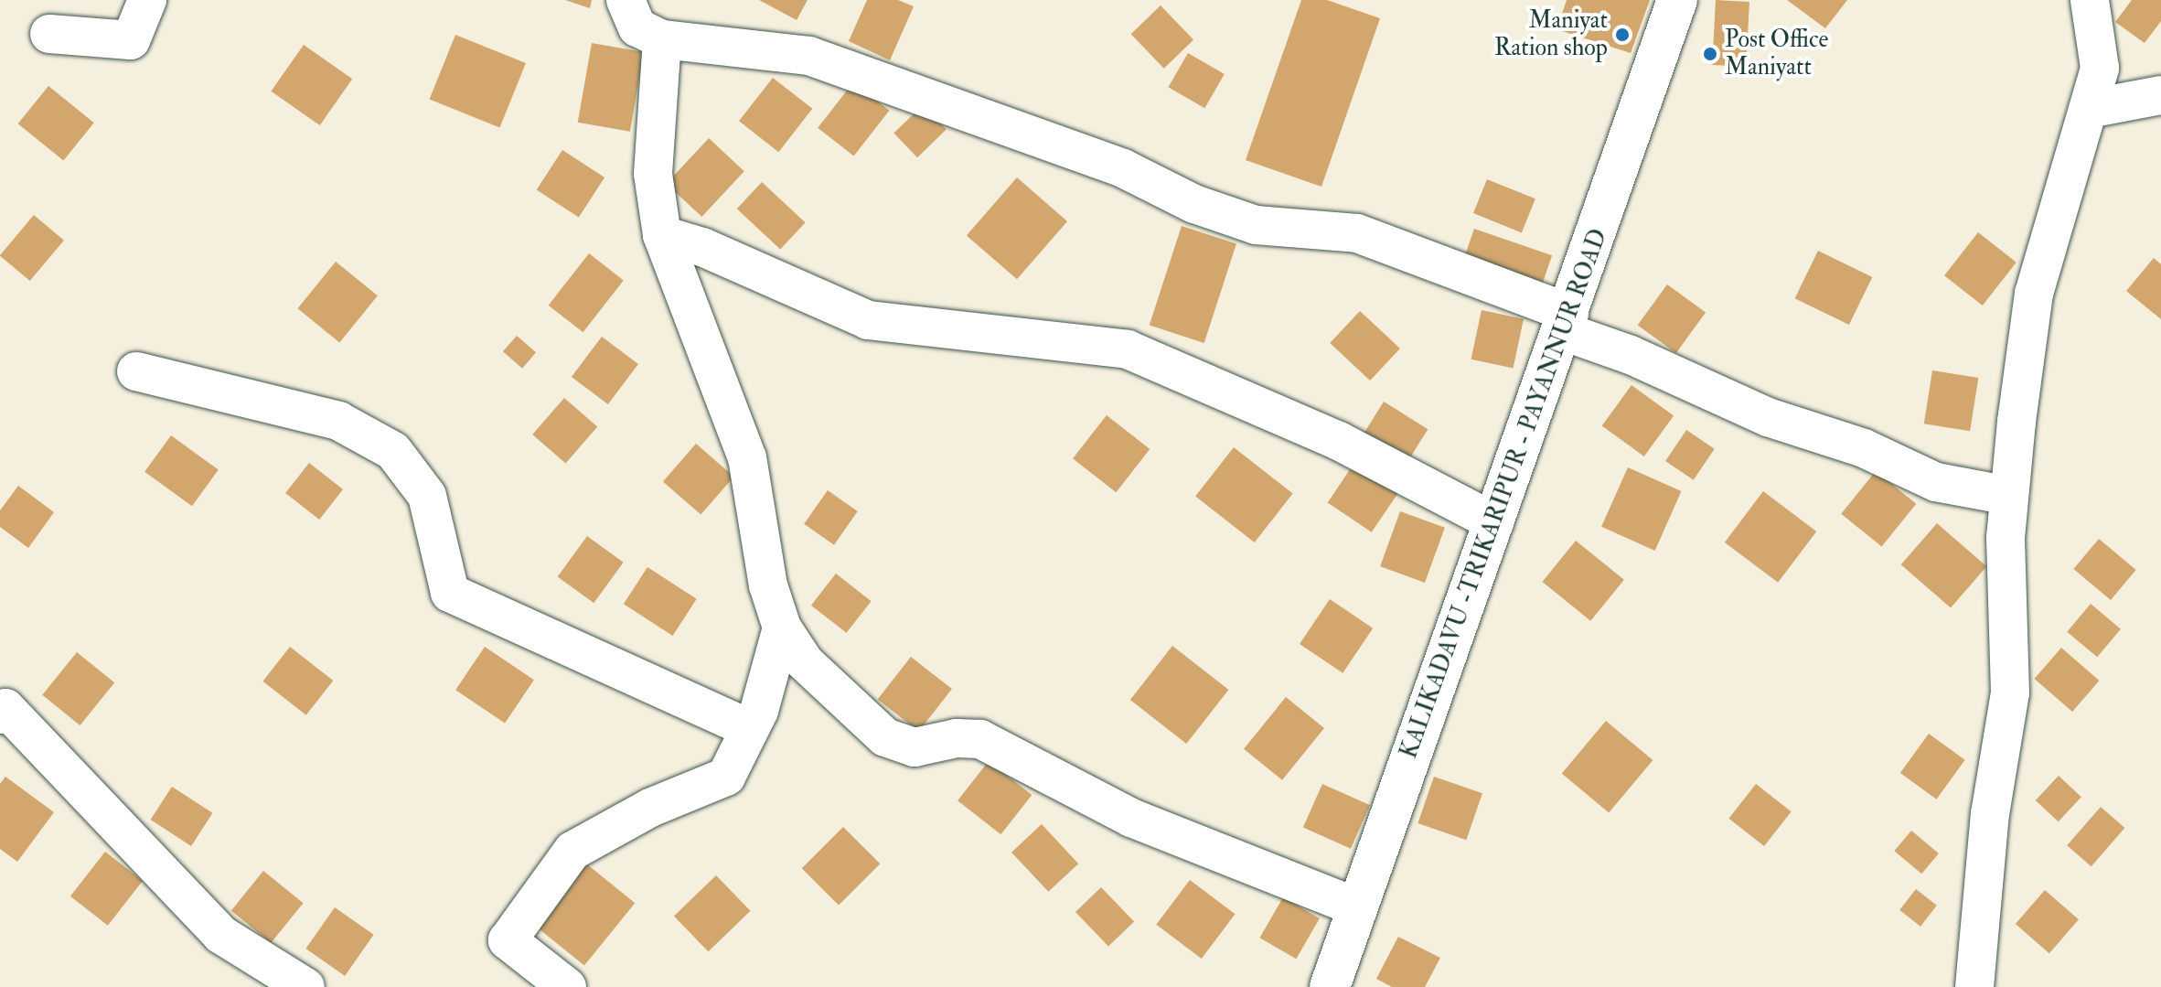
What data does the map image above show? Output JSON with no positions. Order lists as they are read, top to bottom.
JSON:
{
  "streets": {
    "main road": ["KALIKADAVU -TRIKARIPUR - PAYANNUR ROAD"]
  },
  "places": ["Maniyat Ration shop", "Post Office Maniyatt"]
}
